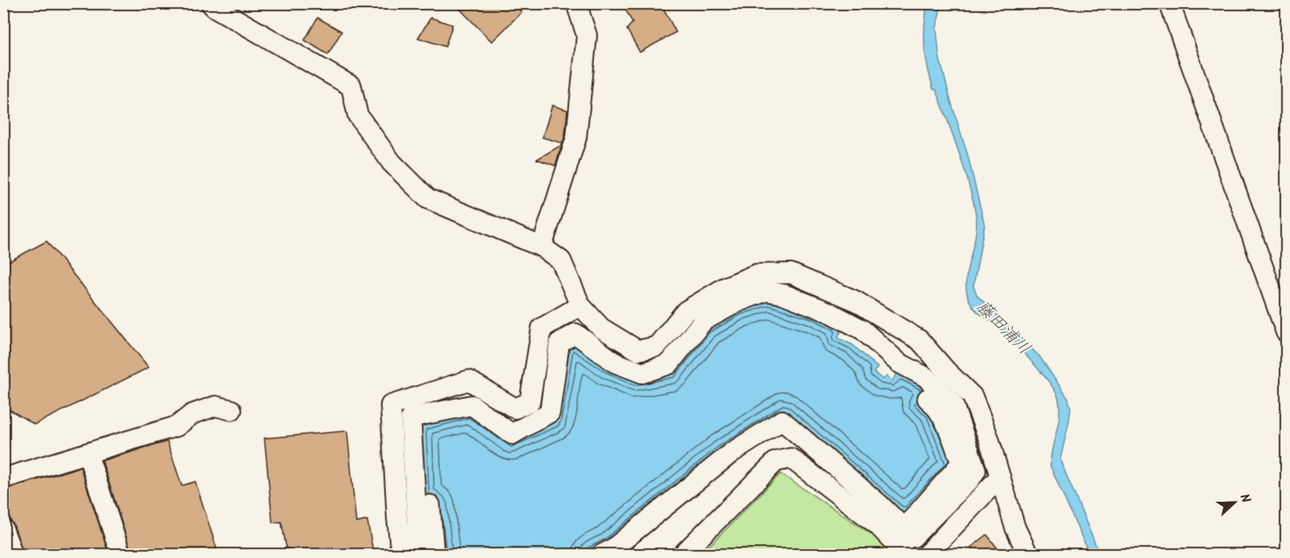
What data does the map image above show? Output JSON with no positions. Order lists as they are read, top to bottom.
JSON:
{
  "water": ["藤田浦川"],
  "north": "right"
}
